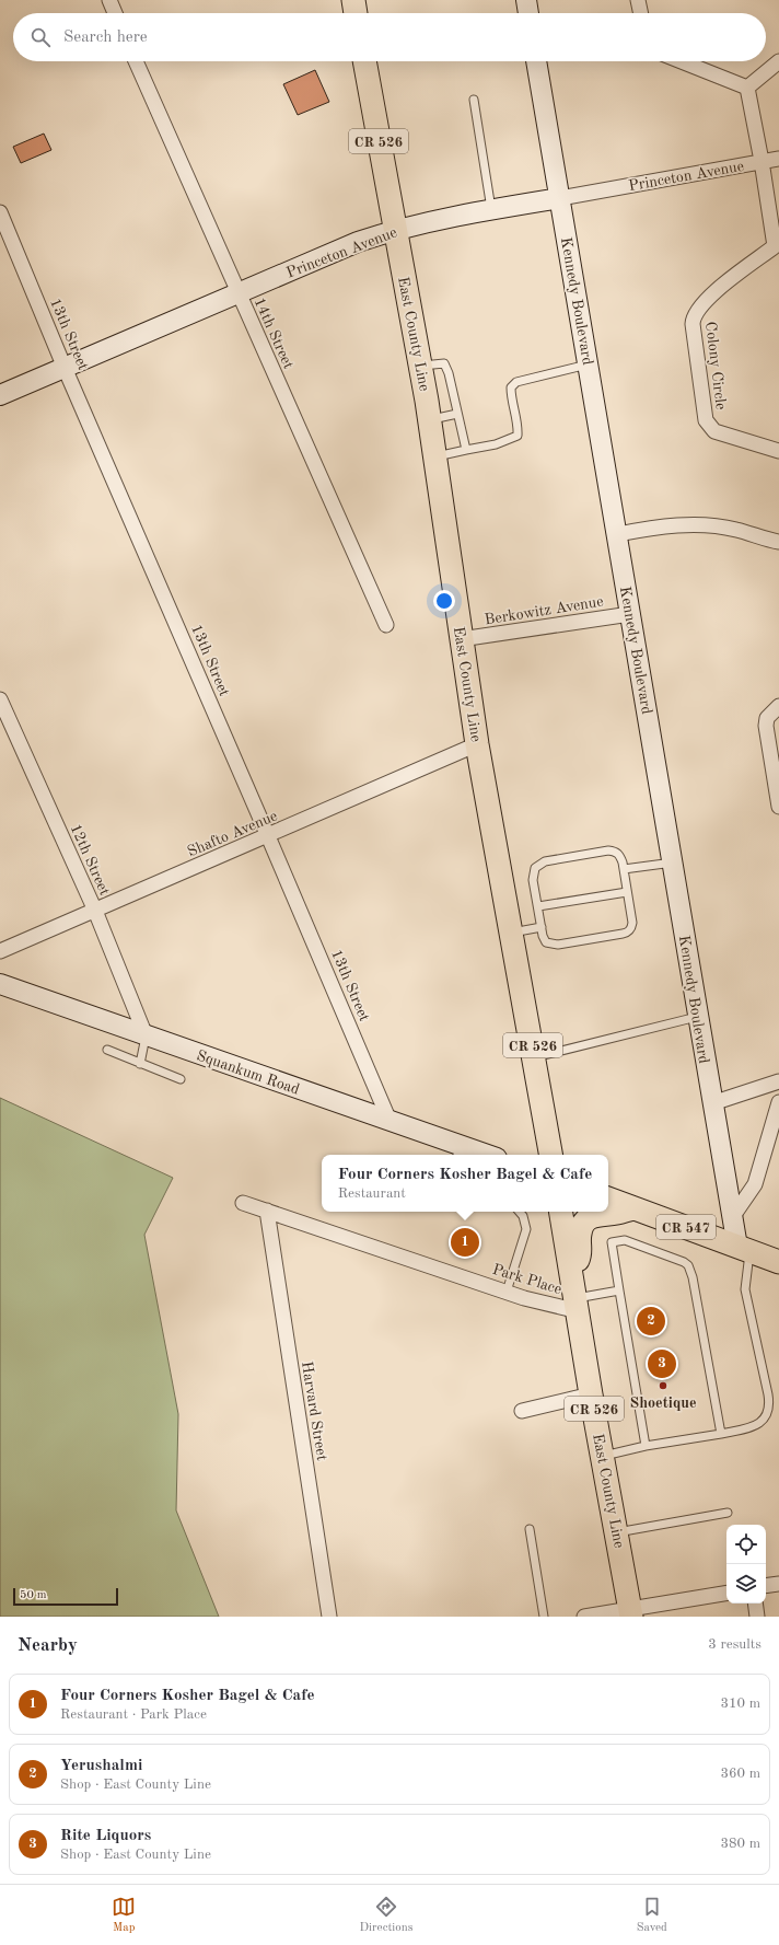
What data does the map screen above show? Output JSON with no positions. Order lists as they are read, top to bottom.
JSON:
{
  "streets": {
    "main road": ["CR 526", "East County Line", "CR 547"],
    "street": [
      "Princeton Avenue",
      "Kennedy Boulevard",
      "14th Street",
      "13th Street",
      "Colony Circle",
      "Berkowitz Avenue",
      "Shafto Avenue",
      "12th Street",
      "Squankum Road",
      "Park Place",
      "Harvard Street"
    ]
  },
  "crossings": [
    ["Princeton Avenue", "Kennedy Boulevard"],
    ["Princeton Avenue", "14th Street"],
    ["Princeton Avenue", "13th Street"],
    ["Princeton Avenue", "East County Line"],
    ["Princeton Avenue", "Colony Circle"],
    ["Kennedy Boulevard", "Berkowitz Avenue"],
    ["Kennedy Boulevard", "CR 547"],
    ["13th Street", "Shafto Avenue"],
    ["13th Street", "Squankum Road"],
    ["East County Line", "Berkowitz Avenue"],
    ["East County Line", "Shafto Avenue"],
    ["East County Line", "Park Place"],
    ["Shafto Avenue", "12th Street"],
    ["12th Street", "Squankum Road"],
    ["Park Place", "Harvard Street"]
  ],
  "places": ["Shoetique"],
  "scale_bar": "50 m",
  "page": {
    "search": "Search here",
    "popup": ["Four Corners Kosher Bagel & Cafe", "Restaurant"],
    "pins": ["1", "2", "3"],
    "scale": "50 m",
    "heading": ["Nearby", "3 results"],
    "list": [
      {
        "mark": "1",
        "name": "Four Corners Kosher Bagel & Cafe",
        "note": "Restaurant · Park Place",
        "value": "310 m"
      },
      {
        "mark": "2",
        "name": "Yerushalmi",
        "note": "Shop · East County Line",
        "value": "360 m"
      },
      {
        "mark": "3",
        "name": "Rite Liquors",
        "note": "Shop · East County Line",
        "value": "380 m"
      }
    ],
    "nav": ["Map", "Directions", "Saved"]
  }
}
